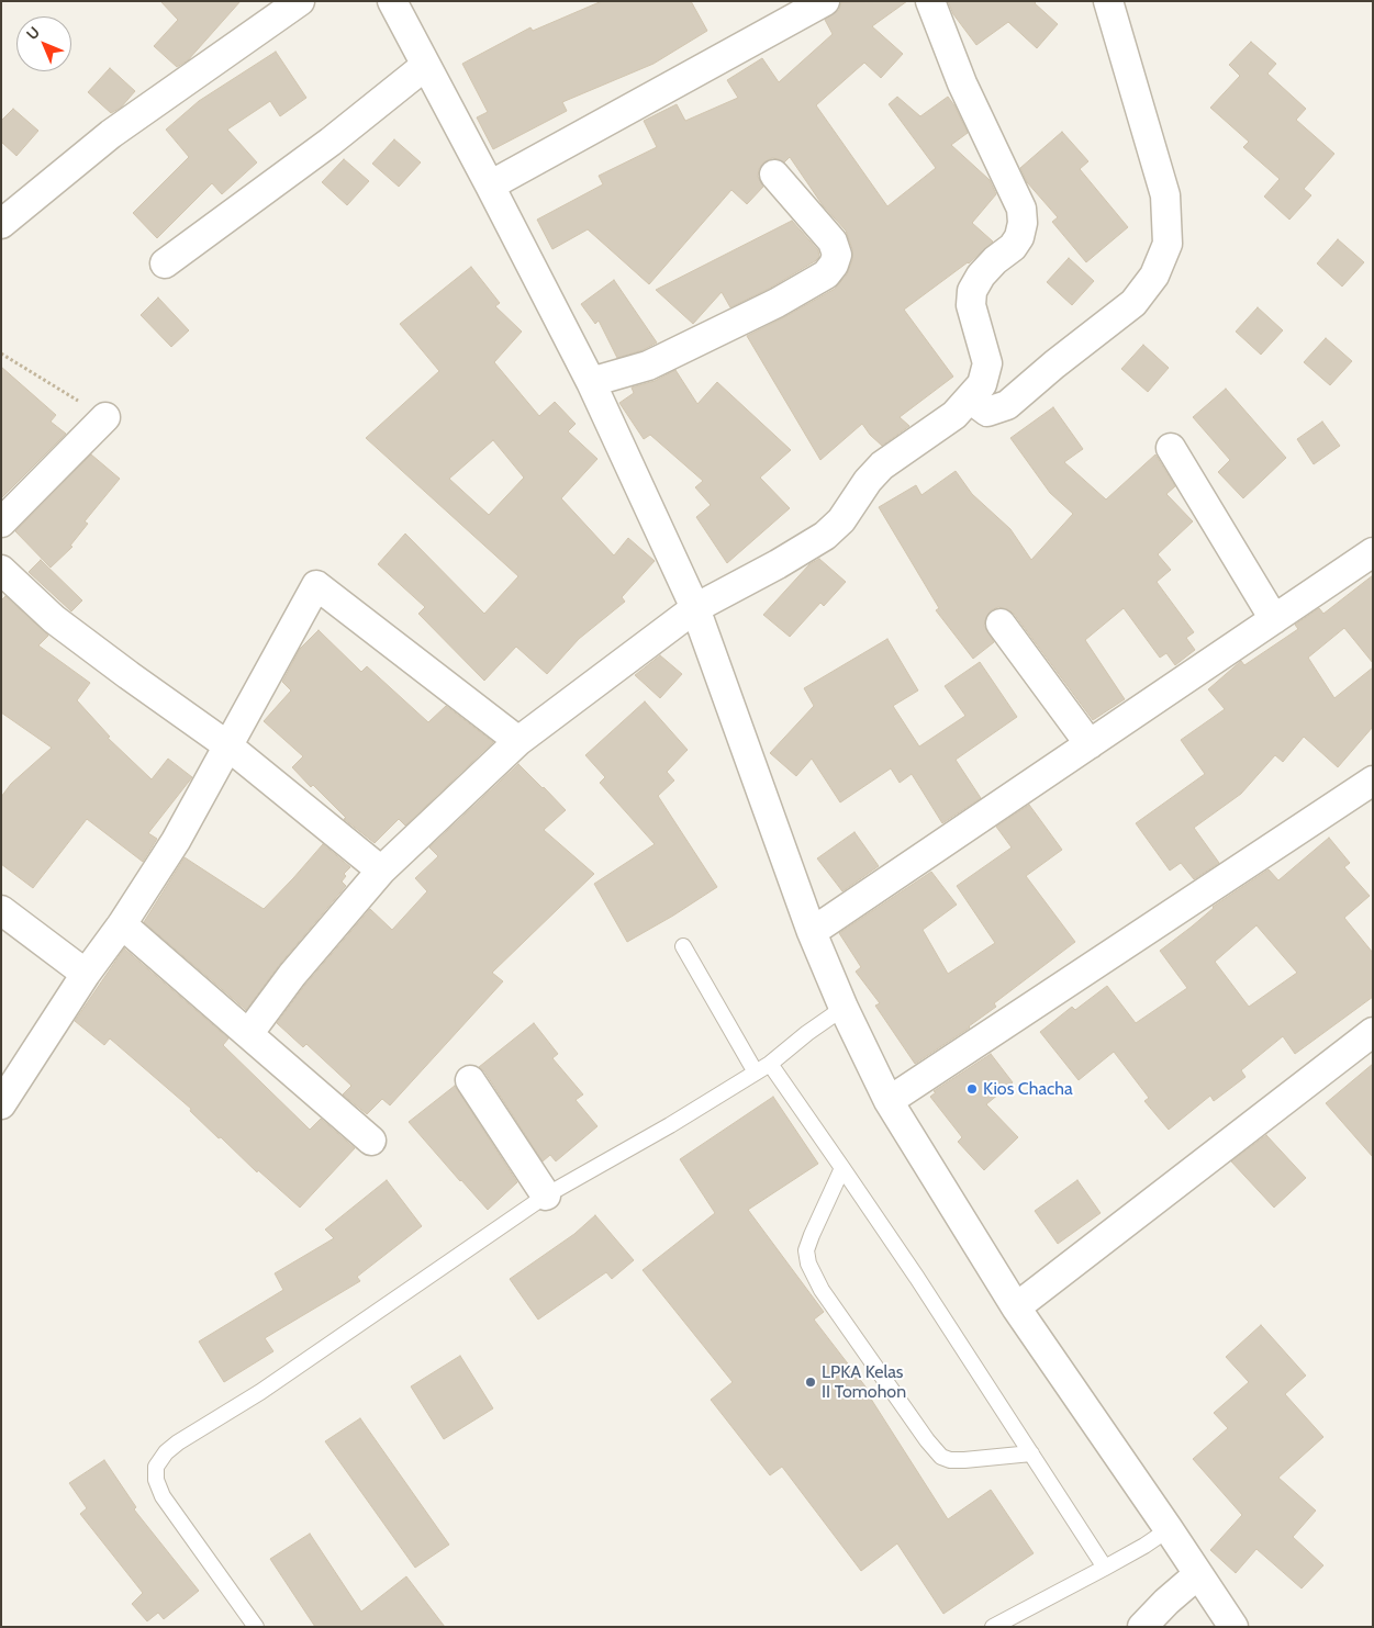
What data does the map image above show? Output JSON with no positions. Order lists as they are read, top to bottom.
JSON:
{
  "places": ["Kios Chacha", "LPKA Kelas II Tomohon"],
  "north": "top left"
}
